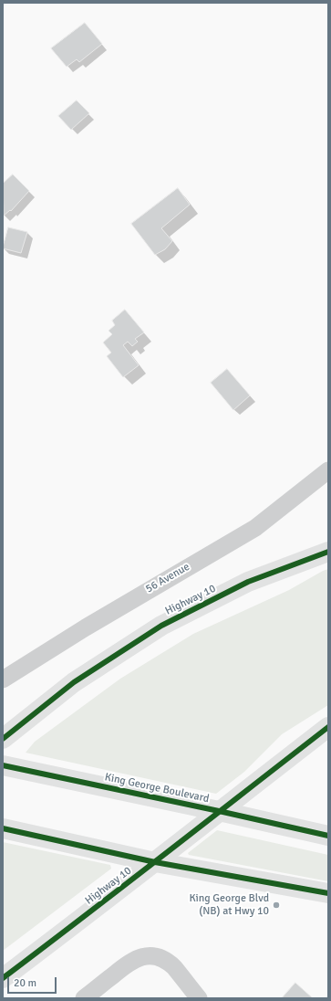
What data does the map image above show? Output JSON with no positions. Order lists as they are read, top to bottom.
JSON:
{
  "streets": {
    "main road": ["Highway 10", "King George Boulevard"],
    "street": ["56 Avenue"]
  },
  "crossings": [
    ["Highway 10", "King George Boulevard"]
  ],
  "places": ["King George Blvd (NB) at Hwy 10"],
  "scale_bar": "20 m"
}
